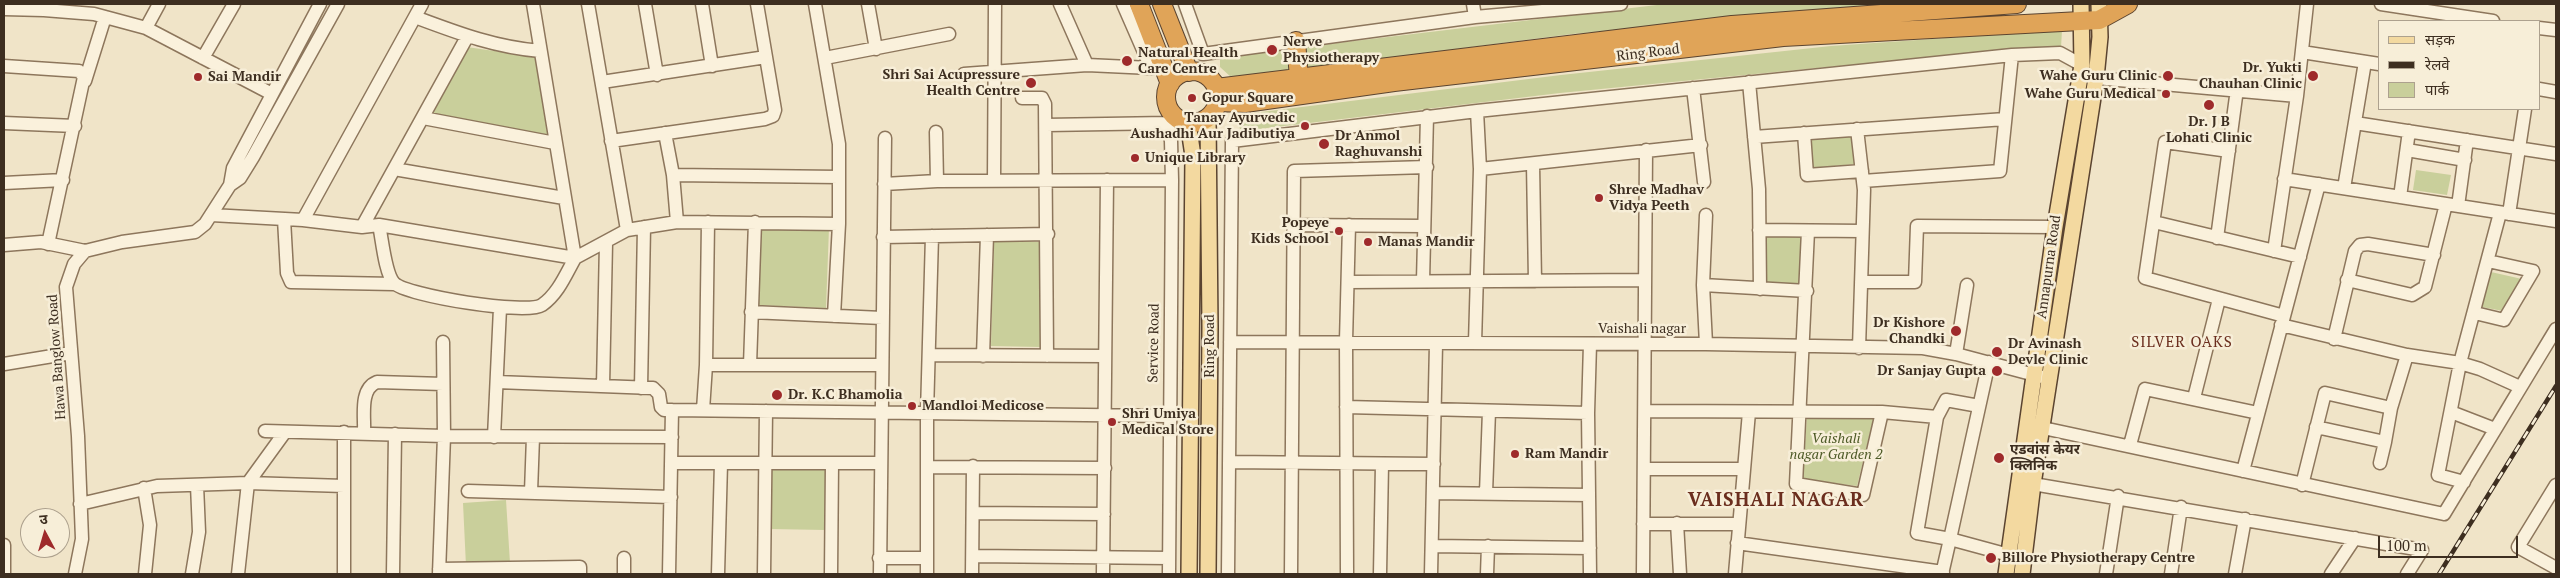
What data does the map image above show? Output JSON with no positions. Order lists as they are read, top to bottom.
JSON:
{
  "streets": {
    "highway": ["Ring Road"],
    "main road": ["Annapurna Road"],
    "street": ["Vaishali nagar", "Service Road", "Hawa Banglow Road"]
  },
  "crossings": [
    ["Ring Road", "Annapurna Road"],
    ["Ring Road", "Service Road"],
    ["Annapurna Road", "Vaishali nagar"]
  ],
  "districts": ["SILVER OAKS", "VAISHALI NAGAR"],
  "parks": ["Vaishali nagar Garden 2"],
  "places": [
    "Nerve Physiotherapy",
    "Natural Health Care Centre",
    "Wahe Guru Clinic",
    "Dr. Yukti Chauhan Clinic",
    "Sai Mandir",
    "Shri Sai Acupressure Health Centre",
    "Wahe Guru Medical",
    "Gopur Square",
    "Dr. J B Lohati Clinic",
    "Tanay Ayurvedic Aushadhi Aur Jadibutiya",
    "Dr Anmol Raghuvanshi",
    "Unique Library",
    "Shree Madhav Vidya Peeth",
    "Popeye Kids School",
    "Manas Mandir",
    "Dr Kishore Chandki",
    "Dr Avinash Devle Clinic",
    "Dr Sanjay Gupta",
    "Dr. K.C Bhamolia",
    "Mandloi Medicose",
    "Shri Umiya Medical Store",
    "Ram Mandir",
    "एडवांस केयर क्लिनिक",
    "Billore Physiotherapy Centre"
  ],
  "legend": ["सड़क", "रेलवे", "पार्क"],
  "scale_bar": "100 m",
  "north": "top"
}
